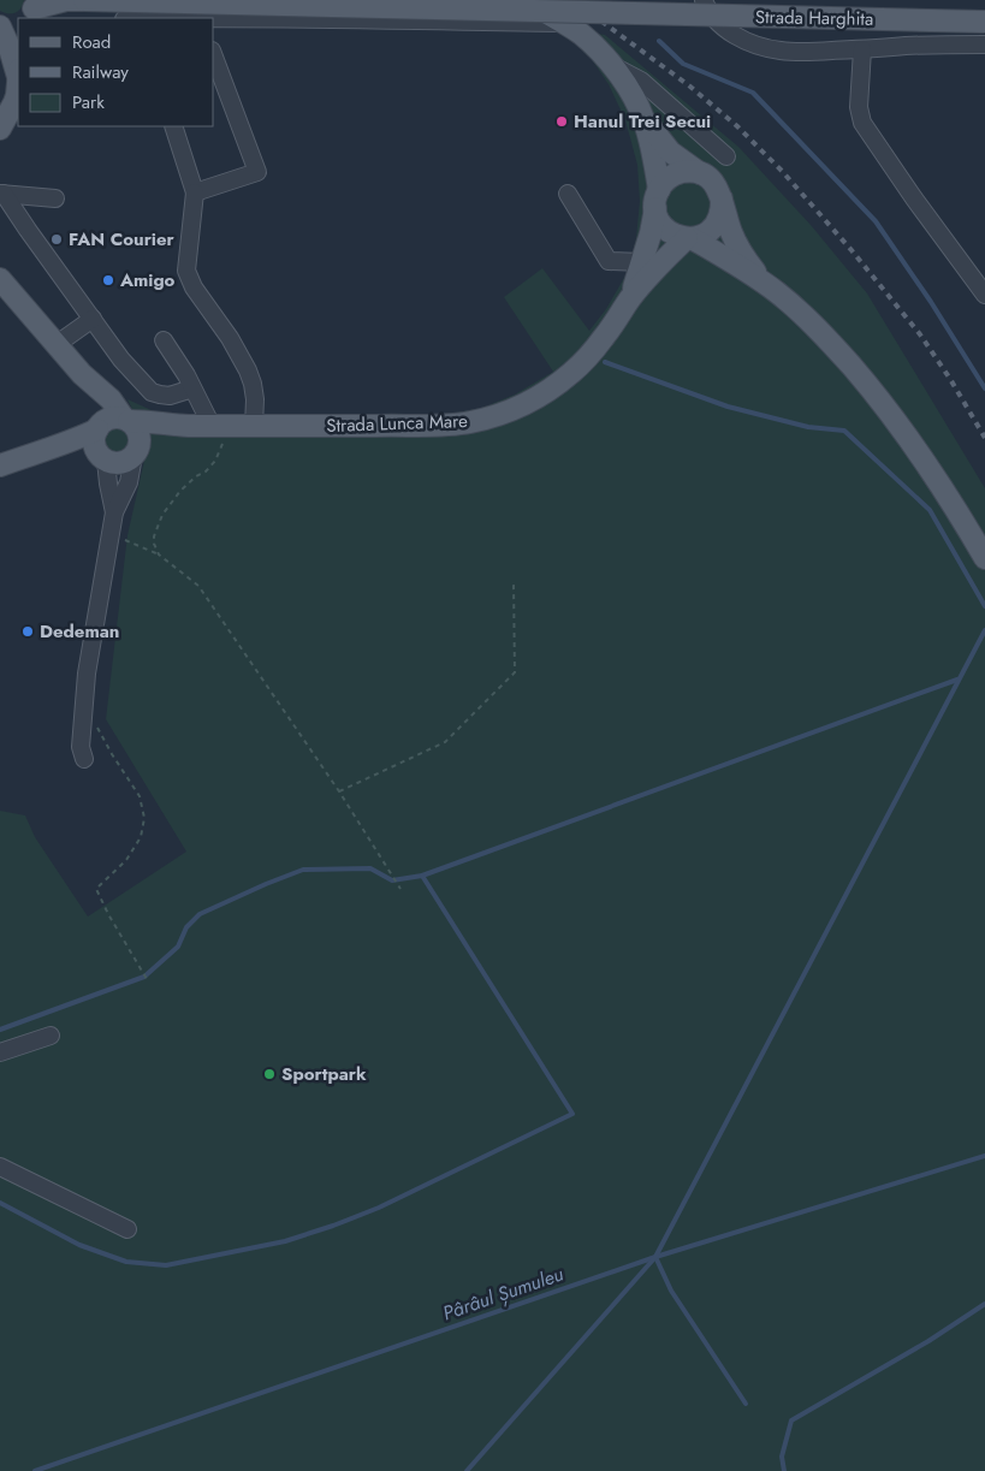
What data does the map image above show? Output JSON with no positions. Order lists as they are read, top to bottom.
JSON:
{
  "streets": {
    "main road": ["Strada Harghita", "Strada Lunca Mare"]
  },
  "water": ["Pârâul Șumuleu"],
  "places": [
    "Hanul Trei Secui",
    "FAN Courier",
    "Amigo",
    "Dedeman",
    "Sportpark"
  ],
  "legend": ["Road", "Railway", "Park"]
}
